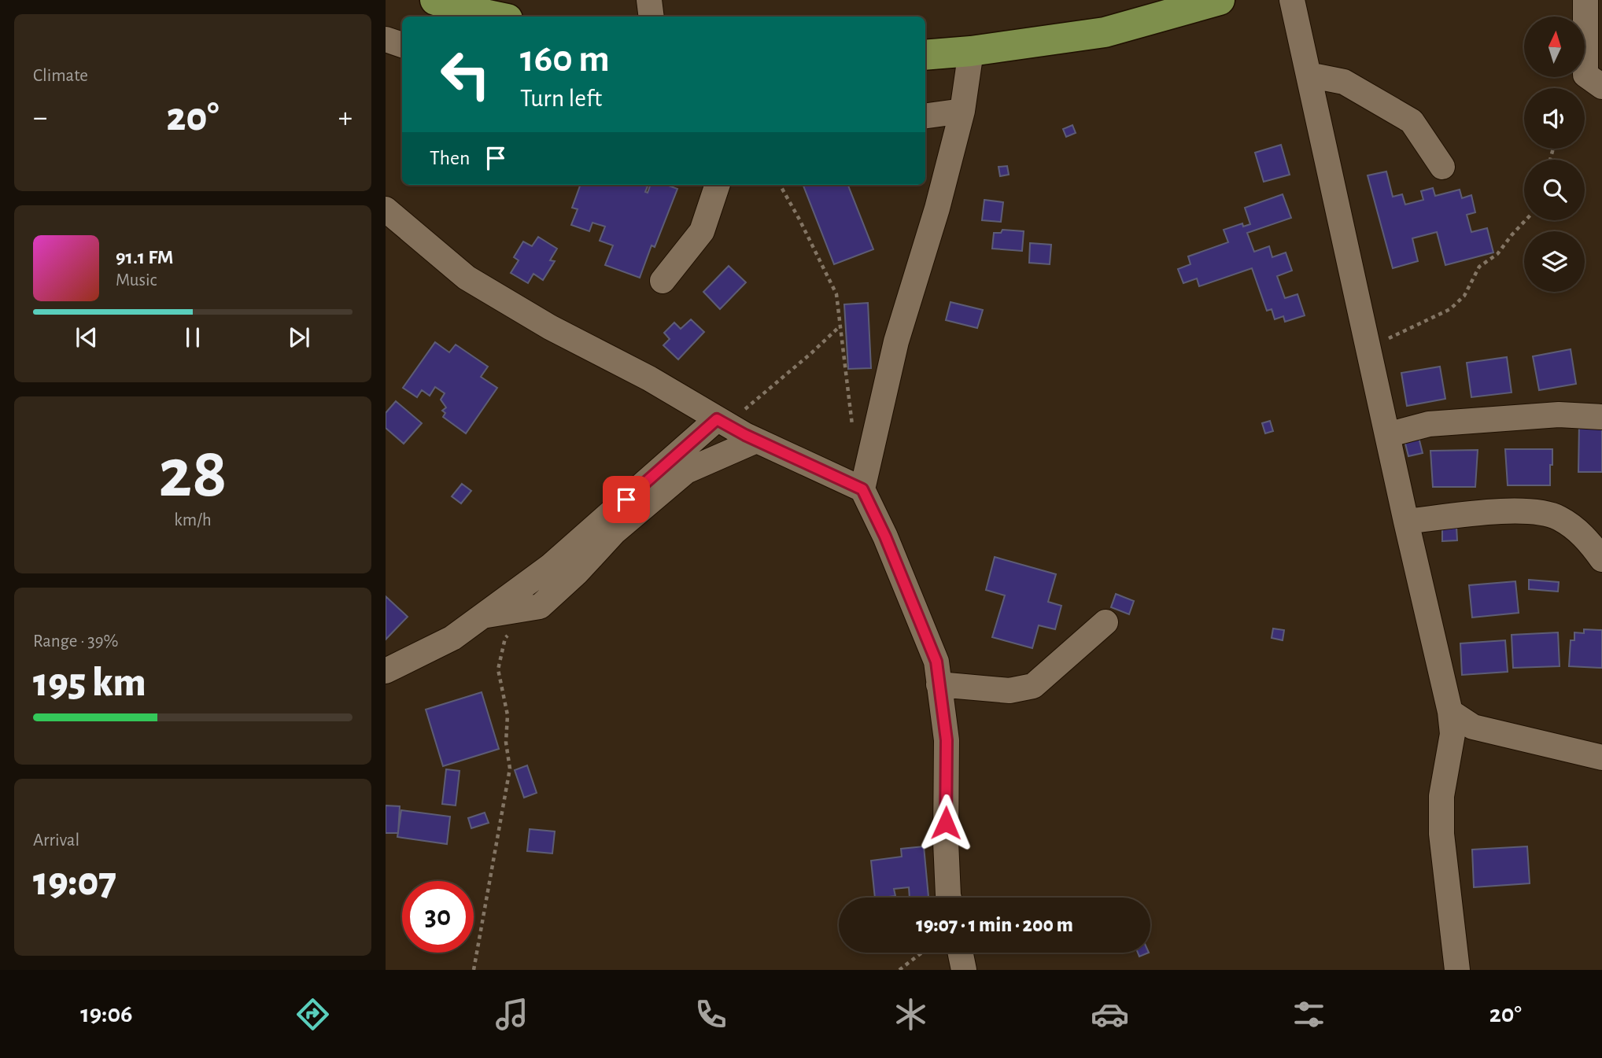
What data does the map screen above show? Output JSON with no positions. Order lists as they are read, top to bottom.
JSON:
{
  "north": "top",
  "page": {
    "tile": [
      "Climate",
      ["28", "km/h"],
      ["Range · 39%", "195 km"],
      ["Arrival", "19:07"]
    ],
    "turn": ["160 m", "Turn left"],
    "heat": ["−", "20°", "+"],
    "then": "Then",
    "song": ["91.1 FM", "Music"],
    "limit": "30",
    "trip": "19:07 · 1 min · 200 m",
    "tabs": ["19:06", "20°"]
  }
}
